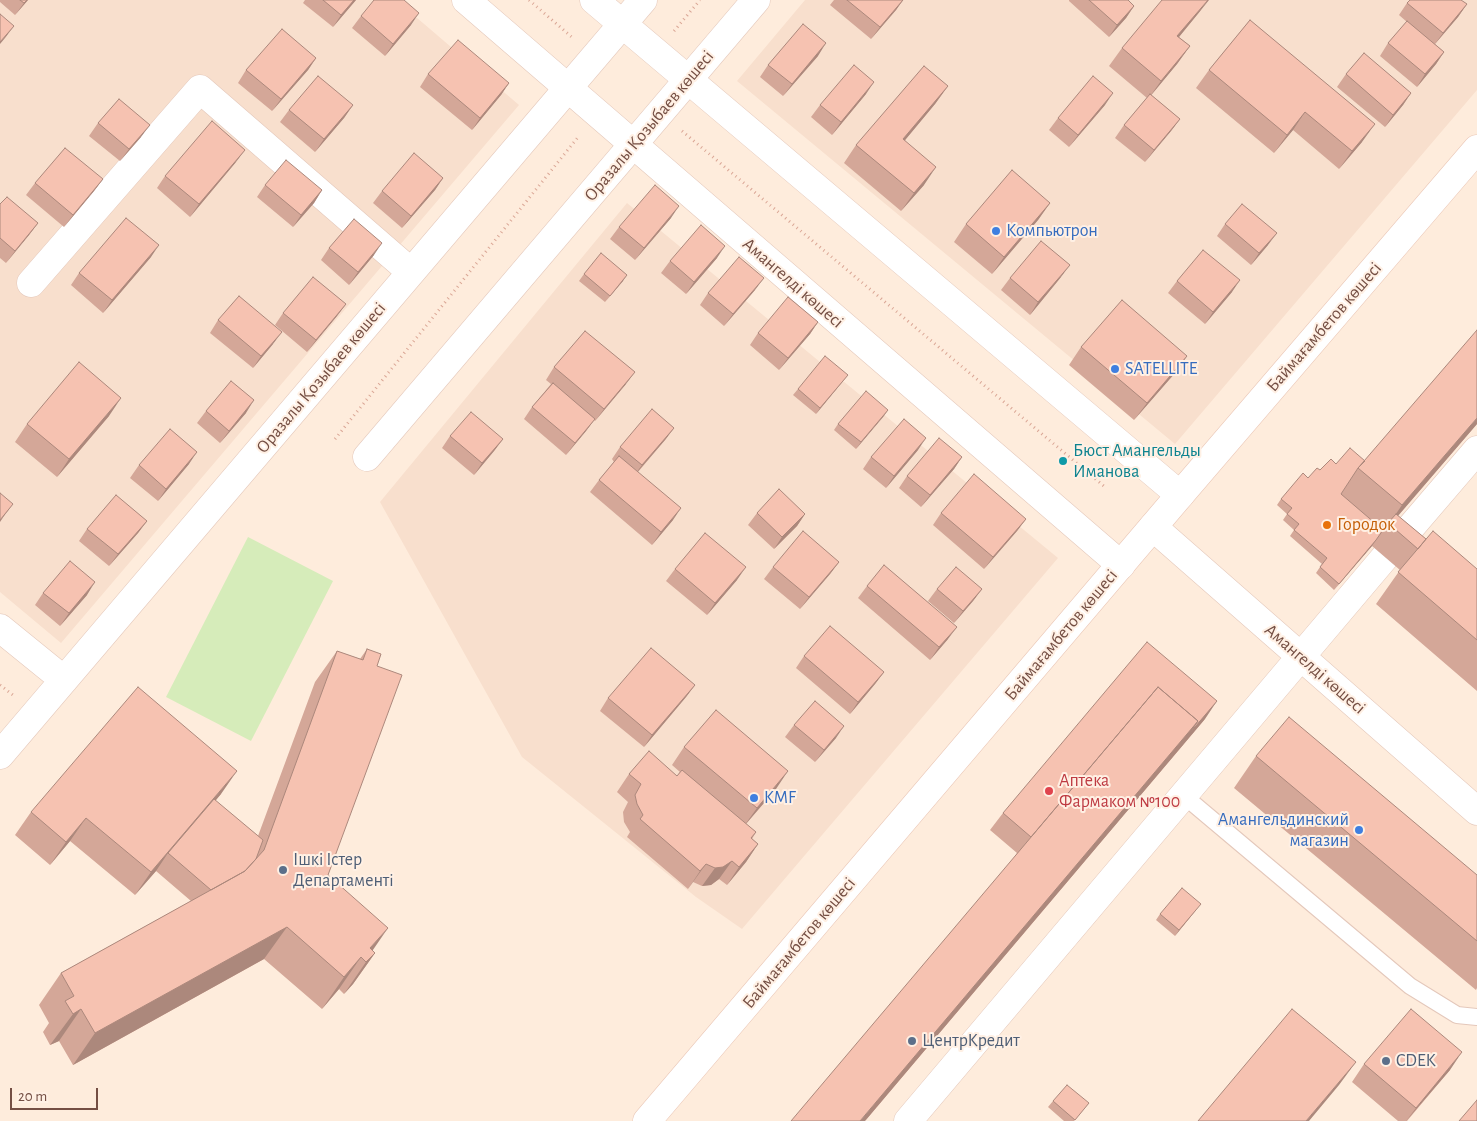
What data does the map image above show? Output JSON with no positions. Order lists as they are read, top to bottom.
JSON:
{
  "streets": {
    "street": ["Оразалы Қозыбаев көшесі", "Амангелді көшесі", "Баймағамбетов көшесі"]
  },
  "crossings": [
    ["Оразалы Қозыбаев көшесі", "Амангелді көшесі"],
    ["Амангелді көшесі", "Баймағамбетов көшесі"]
  ],
  "places": [
    "Компьютрон",
    "SATELLITE",
    "Бюст Амангельды Иманова",
    "Городок",
    "Аптека Фармаком №100",
    "KMF",
    "Амангельдинский магазин",
    "Ішкі Істер Департаменті",
    "ЦентрКредит",
    "CDEK"
  ],
  "scale_bar": "20 m"
}
